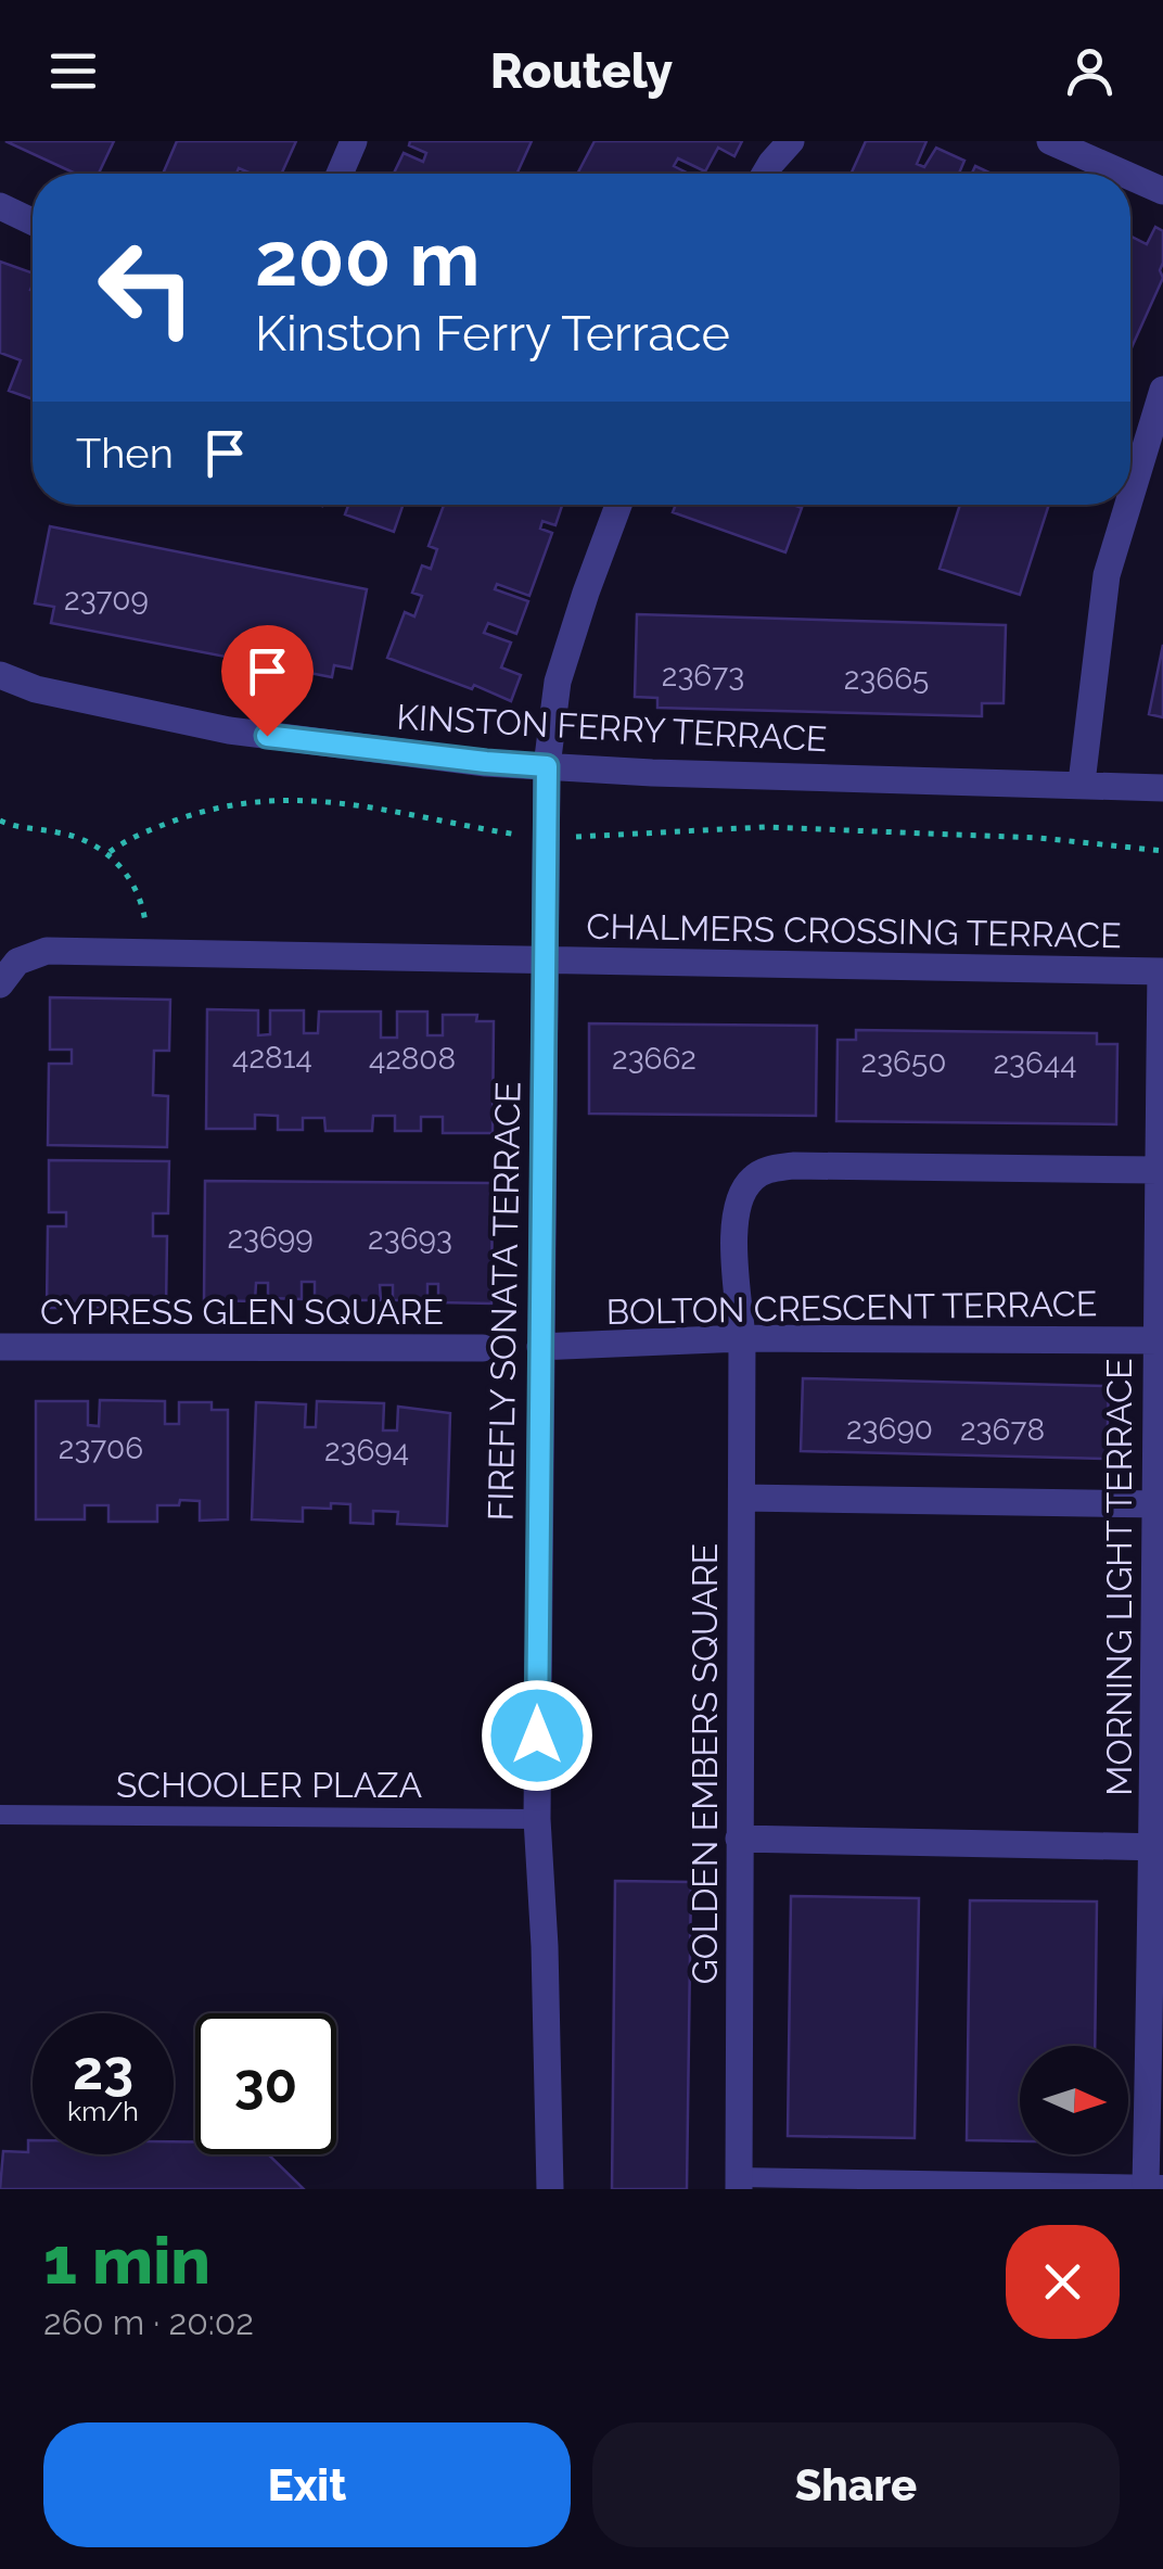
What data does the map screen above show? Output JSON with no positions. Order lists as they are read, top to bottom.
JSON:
{
  "streets": {
    "street": [
      "KINSTON FERRY TERRACE",
      "CHALMERS CROSSING TERRACE",
      "FIREFLY SONATA TERRACE",
      "BOLTON CRESCENT TERRACE",
      "CYPRESS GLEN SQUARE",
      "MORNING LIGHT TERRACE",
      "GOLDEN EMBERS SQUARE"
    ],
    "lane": ["SCHOOLER PLAZA"]
  },
  "crossings": [
    ["KINSTON FERRY TERRACE", "FIREFLY SONATA TERRACE"],
    ["CHALMERS CROSSING TERRACE", "FIREFLY SONATA TERRACE"],
    ["CHALMERS CROSSING TERRACE", "MORNING LIGHT TERRACE"],
    ["FIREFLY SONATA TERRACE", "BOLTON CRESCENT TERRACE"],
    ["FIREFLY SONATA TERRACE", "SCHOOLER PLAZA"],
    ["BOLTON CRESCENT TERRACE", "MORNING LIGHT TERRACE"],
    ["BOLTON CRESCENT TERRACE", "GOLDEN EMBERS SQUARE"],
    ["MORNING LIGHT TERRACE", "GOLDEN EMBERS SQUARE"]
  ],
  "house_numbers": [
    "23709",
    "23673",
    "23665",
    "42814",
    "42808",
    "23662",
    "23650",
    "23644",
    "23699",
    "23693",
    "23690",
    "23678",
    "23706",
    "23694"
  ],
  "north": "right",
  "page": {
    "header": "Routely",
    "turn": ["200 m", "Kinston Ferry Terrace"],
    "then": "Then",
    "speed": "23 km/h",
    "limit": "30",
    "heading": ["1 min", "260 m · 20:02"],
    "buttons": ["Exit", "Share"]
  }
}
